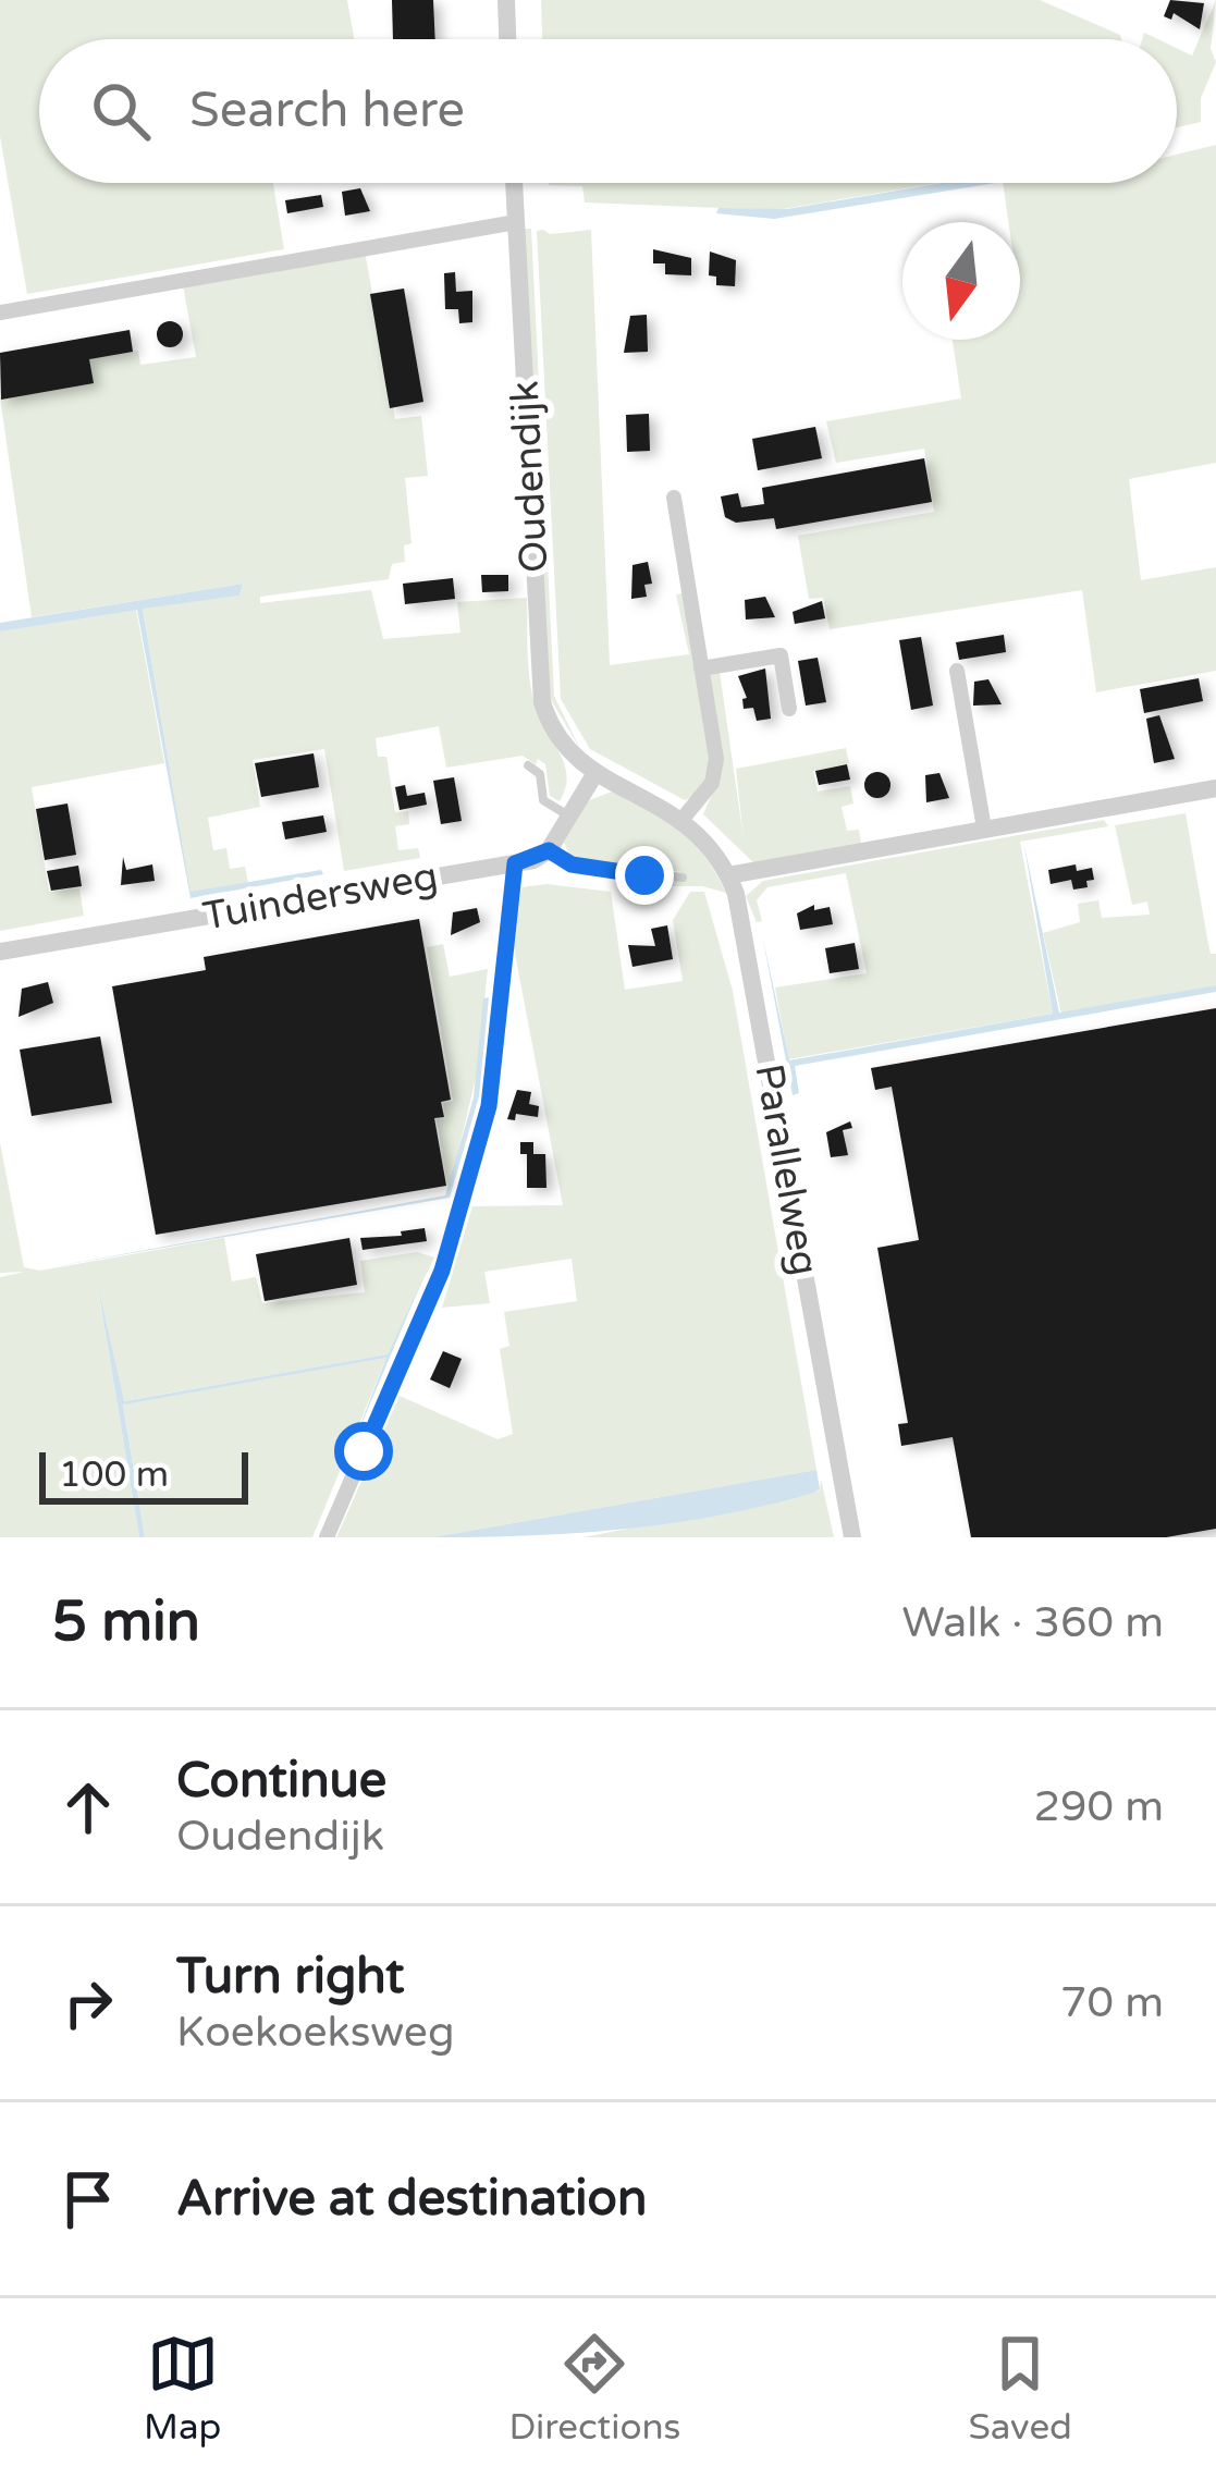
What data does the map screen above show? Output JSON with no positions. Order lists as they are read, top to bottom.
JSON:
{
  "streets": {
    "street": ["Oudendijk", "Tuindersweg", "Parallelweg"]
  },
  "crossings": [
    ["Oudendijk", "Parallelweg"]
  ],
  "scale_bar": "100 m",
  "north": "bottom",
  "page": {
    "search": "Search here",
    "scale": "100 m",
    "heading": ["5 min", "Walk · 360 m"],
    "list": [
      ["Continue", "Oudendijk", "290 m"],
      ["Turn right", "Koekoeksweg", "70 m"],
      "Arrive at destination"
    ],
    "nav": ["Map", "Directions", "Saved"]
  }
}
